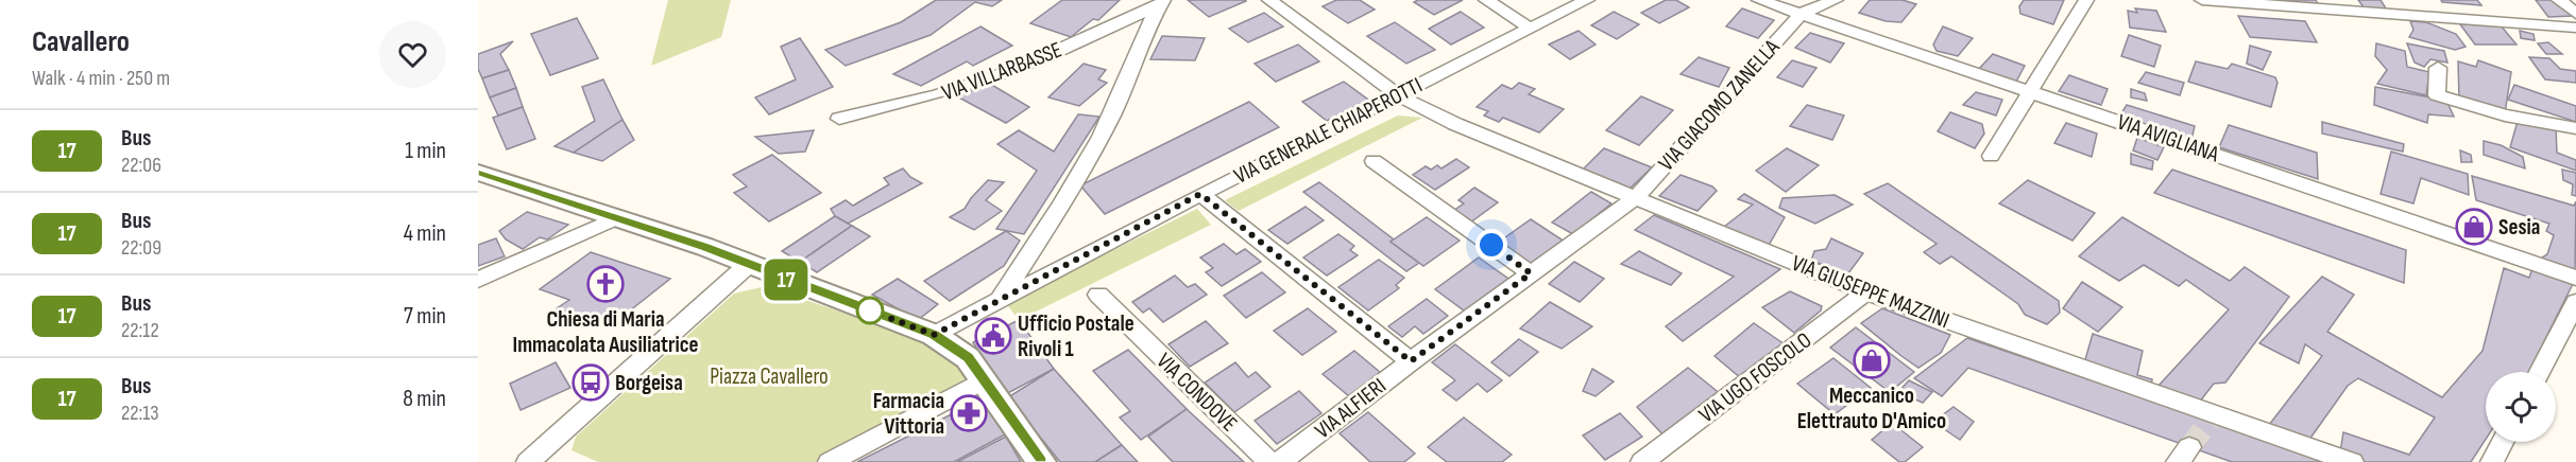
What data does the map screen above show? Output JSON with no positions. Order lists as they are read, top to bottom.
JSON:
{
  "streets": {
    "street": [
      "VIA VILLARBASSE",
      "VIA GIACOMO ZANELLA",
      "VIA GENERALE CHIAPEROTTI",
      "VIA AVIGLIANA",
      "VIA GIUSEPPE MAZZINI",
      "VIA UGO FOSCOLO",
      "VIA CONDOVE",
      "VIA ALFIERI"
    ]
  },
  "crossings": [
    ["VIA VILLARBASSE", "VIA GENERALE CHIAPEROTTI"],
    ["VIA GIACOMO ZANELLA", "VIA AVIGLIANA"],
    ["VIA GIACOMO ZANELLA", "VIA GIUSEPPE MAZZINI"],
    ["VIA GIACOMO ZANELLA", "VIA ALFIERI"],
    ["VIA GENERALE CHIAPEROTTI", "VIA GIUSEPPE MAZZINI"],
    ["VIA GIUSEPPE MAZZINI", "VIA UGO FOSCOLO"],
    ["VIA GIUSEPPE MAZZINI", "VIA ALFIERI"]
  ],
  "parks": ["Piazza Cavallero"],
  "places": {
    "shop": ["Sesia", "Meccanico Elettrauto D'Amico"],
    "church": ["Chiesa di Maria Immacolata Ausiliatrice"],
    "public building": ["Ufficio Postale Rivoli 1"],
    "bus stop": ["Borgeisa"],
    "pharmacy": ["Farmacia Vittoria"]
  },
  "lines": ["bus line 17"],
  "page": {
    "heading": ["Cavallero", "Walk · 4 min · 250 m"],
    "on_map": "17",
    "list": [
      {
        "mark": "17",
        "name": "Bus",
        "note": "22:06",
        "value": "1 min"
      },
      {
        "mark": "17",
        "name": "Bus",
        "note": "22:09",
        "value": "4 min"
      },
      {
        "mark": "17",
        "name": "Bus",
        "note": "22:12",
        "value": "7 min"
      },
      {
        "mark": "17",
        "name": "Bus",
        "note": "22:13",
        "value": "8 min"
      }
    ]
  }
}
